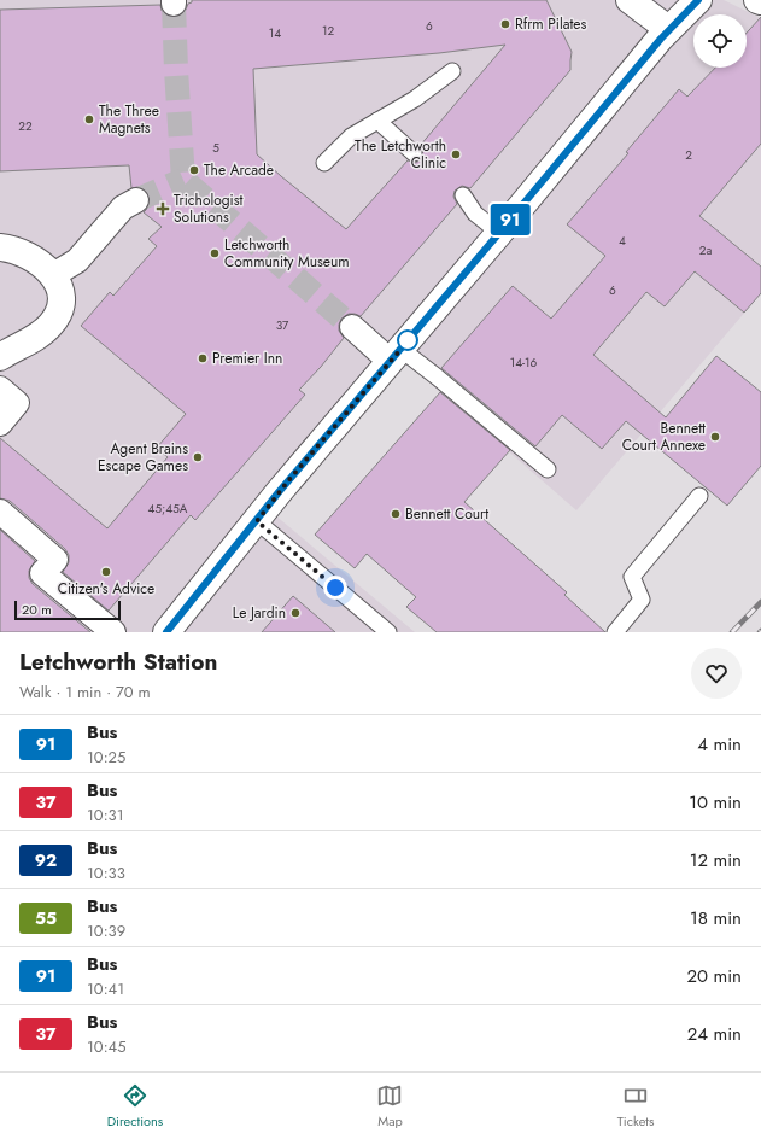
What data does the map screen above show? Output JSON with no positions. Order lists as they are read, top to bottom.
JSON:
{
  "places": {
    "other": [
      "Rfrm Pilates",
      "The Three Magnets",
      "The Letchworth Clinic",
      "The Arcade",
      "Letchworth Community Museum",
      "Premier Inn",
      "Bennett Court Annexe",
      "Agent Brains Escape Games",
      "Bennett Court",
      "Citizen's Advice",
      "Le Jardin"
    ],
    "health": ["Trichologist Solutions"]
  },
  "lines": ["bus line 91"],
  "house_numbers": [
    "6",
    "12",
    "14",
    "22",
    "5",
    "2",
    "4",
    "2a",
    "6",
    "37",
    "14-16",
    "45;45A"
  ],
  "scale_bar": "20 m",
  "page": {
    "on_map": "91",
    "scale": "20 m",
    "heading": ["Letchworth Station", "Walk · 1 min · 70 m"],
    "list": [
      {
        "mark": "91",
        "name": "Bus",
        "note": "10:25",
        "value": "4 min"
      },
      {
        "mark": "37",
        "name": "Bus",
        "note": "10:31",
        "value": "10 min"
      },
      {
        "mark": "92",
        "name": "Bus",
        "note": "10:33",
        "value": "12 min"
      },
      {
        "mark": "55",
        "name": "Bus",
        "note": "10:39",
        "value": "18 min"
      },
      {
        "mark": "91",
        "name": "Bus",
        "note": "10:41",
        "value": "20 min"
      },
      {
        "mark": "37",
        "name": "Bus",
        "note": "10:45",
        "value": "24 min"
      }
    ],
    "tabs": ["Directions", "Map", "Tickets"]
  }
}
